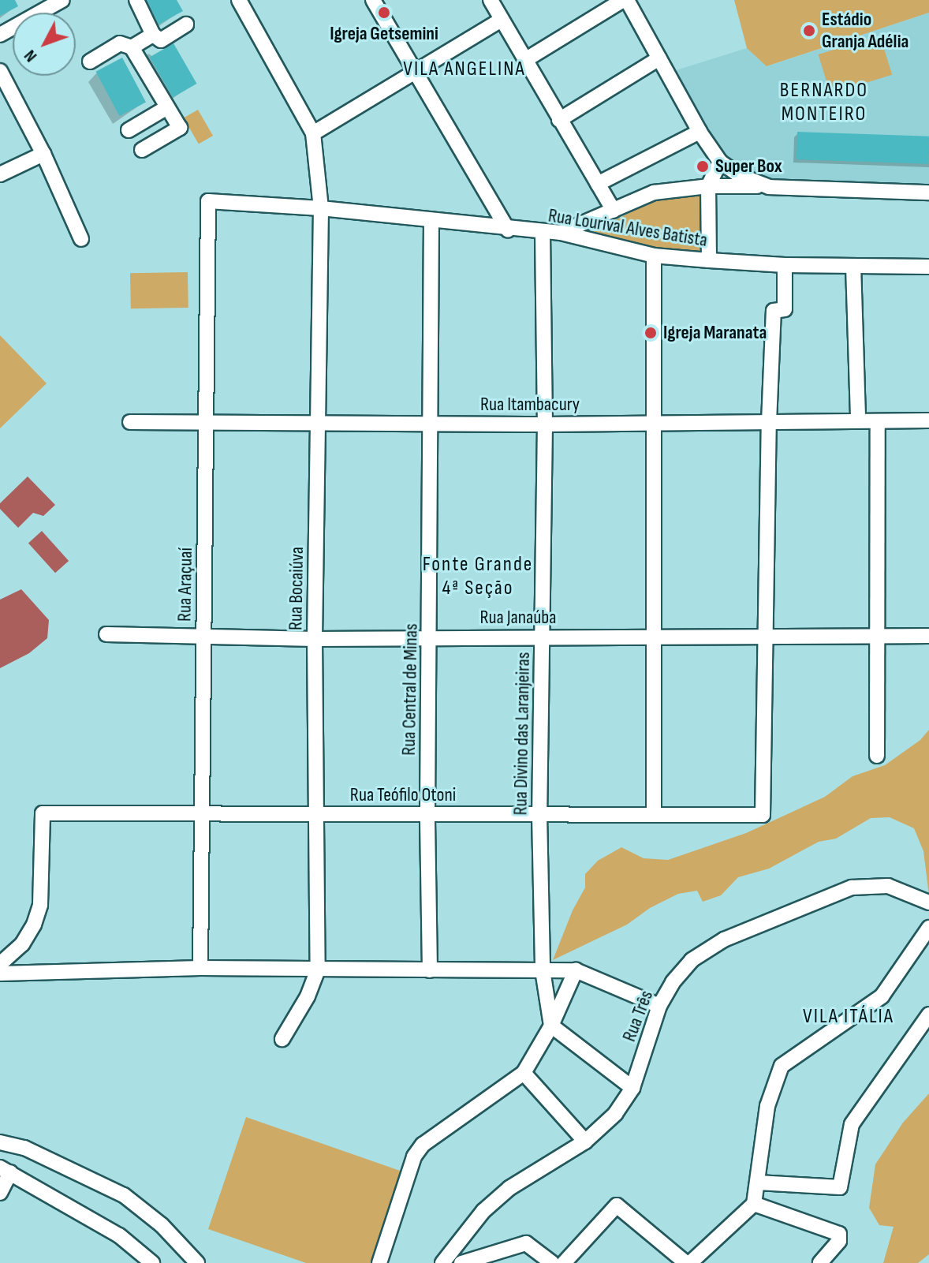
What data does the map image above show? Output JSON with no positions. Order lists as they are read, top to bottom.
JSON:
{
  "streets": {
    "street": [
      "Rua Lourival Alves Batista",
      "Rua Itambacury",
      "Rua Araçuaí",
      "Rua Bocaiúva",
      "Rua Janaúba",
      "Rua Central de Minas",
      "Rua Divino das Laranjeiras",
      "Rua Teófilo Otoni",
      "Rua Três"
    ]
  },
  "crossings": [
    ["Rua Lourival Alves Batista", "Rua Araçuaí"],
    ["Rua Lourival Alves Batista", "Rua Bocaiúva"],
    ["Rua Lourival Alves Batista", "Rua Central de Minas"],
    ["Rua Lourival Alves Batista", "Rua Divino das Laranjeiras"],
    ["Rua Itambacury", "Rua Araçuaí"],
    ["Rua Itambacury", "Rua Bocaiúva"],
    ["Rua Itambacury", "Rua Central de Minas"],
    ["Rua Itambacury", "Rua Divino das Laranjeiras"],
    ["Rua Araçuaí", "Rua Janaúba"],
    ["Rua Araçuaí", "Rua Teófilo Otoni"],
    ["Rua Bocaiúva", "Rua Janaúba"],
    ["Rua Bocaiúva", "Rua Teófilo Otoni"],
    ["Rua Janaúba", "Rua Central de Minas"],
    ["Rua Janaúba", "Rua Divino das Laranjeiras"],
    ["Rua Janaúba", "Rua Teófilo Otoni"],
    ["Rua Central de Minas", "Rua Teófilo Otoni"],
    ["Rua Divino das Laranjeiras", "Rua Teófilo Otoni"]
  ],
  "districts": [
    "VILA ANGELINA",
    "BERNARDO MONTEIRO",
    "Fonte Grande 4ª Seção",
    "VILA ITÁLIA"
  ],
  "places": [
    "Igreja Getsemini",
    "Estádio Granja Adélia",
    "Super Box",
    "Igreja Maranata"
  ],
  "north": "bottom left"
}
